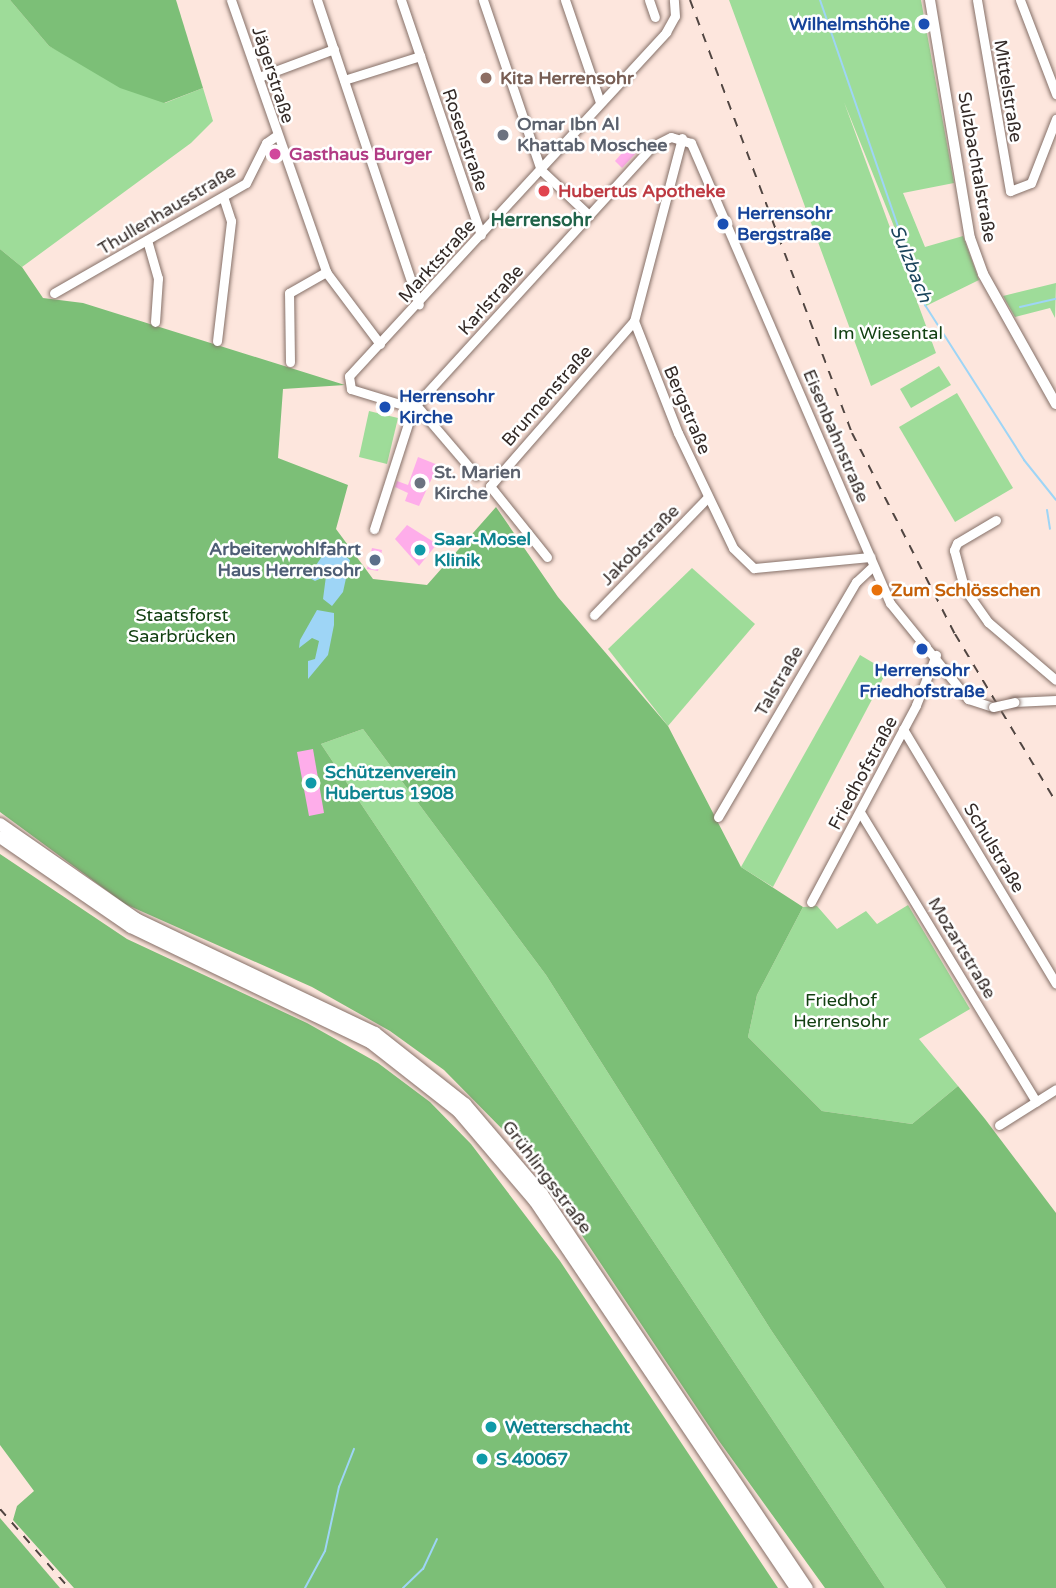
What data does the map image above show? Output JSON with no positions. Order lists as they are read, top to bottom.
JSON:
{
  "streets": {
    "highway": ["Grühlingsstraße"],
    "main road": ["Sulzbachtalstraße"],
    "street": [
      "Jägerstraße",
      "Mittelstraße",
      "Rosenstraße",
      "Thullenhausstraße",
      "Marktstraße",
      "Karlstraße",
      "Brunnenstraße",
      "Bergstraße",
      "Eisenbahnstraße",
      "Jakobstraße",
      "Talstraße",
      "Friedhofstraße",
      "Schulstraße",
      "Mozartstraße"
    ]
  },
  "crossings": [
    ["Jägerstraße", "Thullenhausstraße"],
    ["Jägerstraße", "Marktstraße"],
    ["Rosenstraße", "Marktstraße"],
    ["Marktstraße", "Karlstraße"],
    ["Karlstraße", "Eisenbahnstraße"],
    ["Brunnenstraße", "Bergstraße"],
    ["Bergstraße", "Eisenbahnstraße"],
    ["Bergstraße", "Jakobstraße"],
    ["Bergstraße", "Talstraße"],
    ["Eisenbahnstraße", "Talstraße"],
    ["Eisenbahnstraße", "Friedhofstraße"],
    ["Friedhofstraße", "Schulstraße"],
    ["Friedhofstraße", "Mozartstraße"]
  ],
  "districts": ["Herrensohr"],
  "water": ["Sulzbach"],
  "parks": ["Im Wiesental", "Staatsforst Saarbrücken", "Friedhof Herrensohr"],
  "places": [
    "Wilhelmshöhe",
    "Kita Herrensohr",
    "Omar Ibn Al Khattab Moschee",
    "Gasthaus Burger",
    "Hubertus Apotheke",
    "Herrensohr Bergstraße",
    "Herrensohr Kirche",
    "St. Marien Kirche",
    "Saar-Mosel Klinik",
    "Arbeiterwohlfahrt Haus Herrensohr",
    "Zum Schlösschen",
    "Herrensohr Friedhofstraße",
    "Schützenverein Hubertus 1908",
    "Wetterschacht",
    "S 40067"
  ]
}
